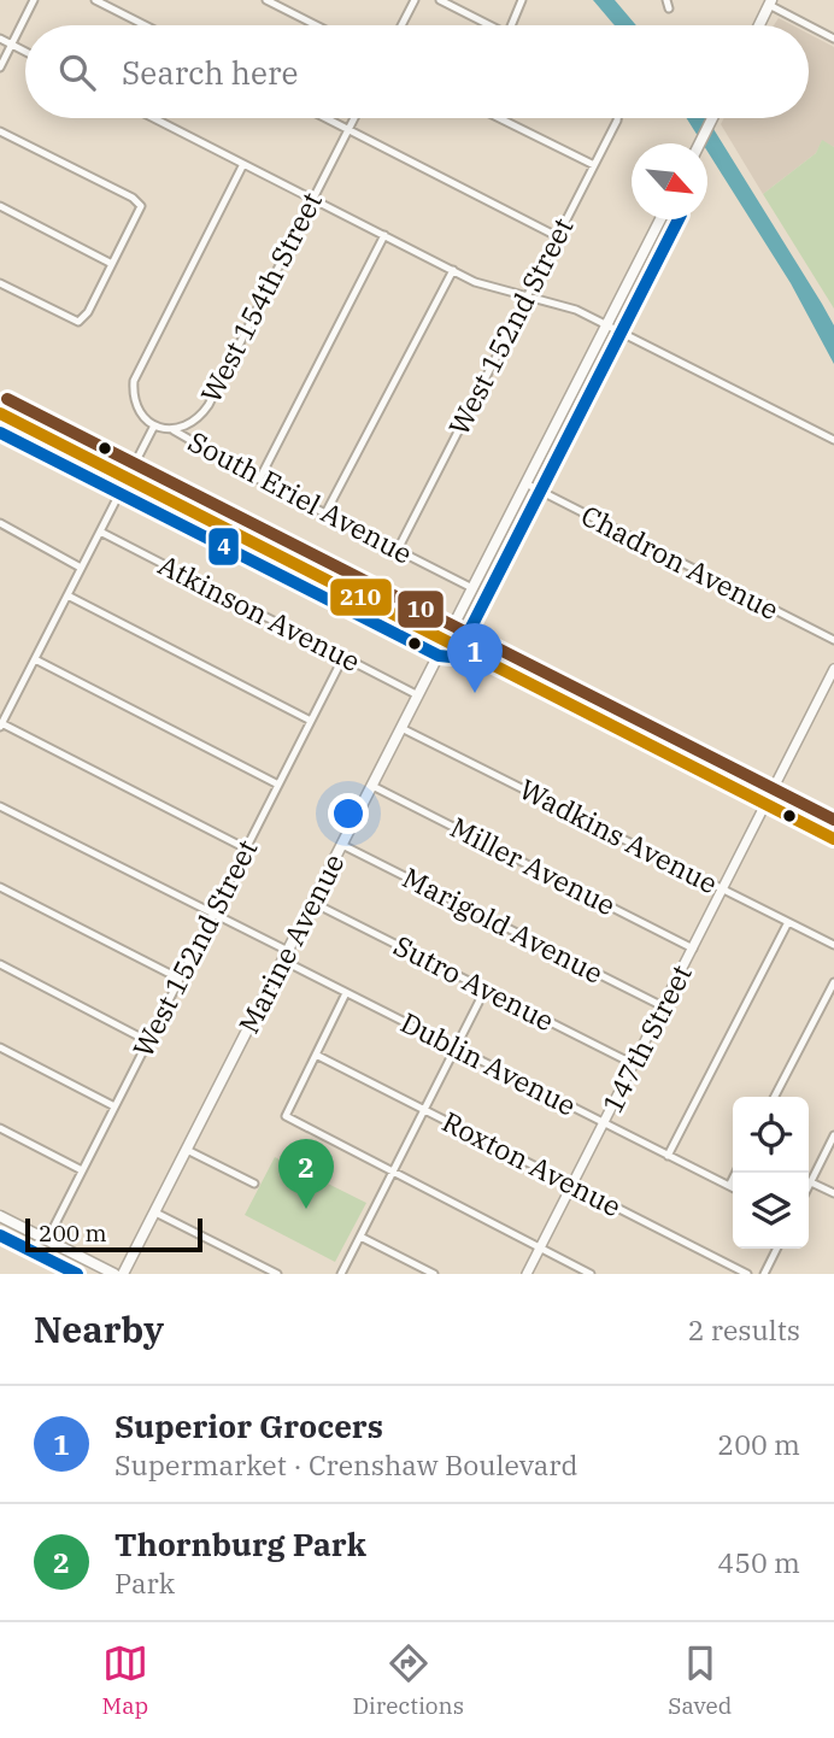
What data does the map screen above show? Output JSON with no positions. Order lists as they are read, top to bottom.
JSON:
{
  "streets": {
    "main road": ["Marine Avenue"],
    "street": [
      "West 154th Street",
      "West 152nd Street",
      "South Eriel Avenue",
      "Chadron Avenue",
      "Atkinson Avenue",
      "Wadkins Avenue",
      "Miller Avenue",
      "Marigold Avenue",
      "Sutro Avenue",
      "147th Street",
      "Dublin Avenue",
      "Roxton Avenue"
    ]
  },
  "crossings": [
    ["West 154th Street", "South Eriel Avenue"],
    ["West 152nd Street", "South Eriel Avenue"],
    ["West 152nd Street", "Atkinson Avenue"],
    ["West 152nd Street", "Dublin Avenue"],
    ["South Eriel Avenue", "Marine Avenue"],
    ["Chadron Avenue", "Marine Avenue"],
    ["Atkinson Avenue", "Marine Avenue"],
    ["Wadkins Avenue", "Marine Avenue"],
    ["Wadkins Avenue", "147th Street"],
    ["Miller Avenue", "Marine Avenue"],
    ["Miller Avenue", "147th Street"],
    ["Marigold Avenue", "Marine Avenue"],
    ["Marigold Avenue", "147th Street"],
    ["Marine Avenue", "Sutro Avenue"],
    ["Marine Avenue", "Dublin Avenue"],
    ["Sutro Avenue", "147th Street"],
    ["147th Street", "Dublin Avenue"],
    ["147th Street", "Roxton Avenue"]
  ],
  "lines": ["transit line 4", "transit line 10", "transit line 210"],
  "scale_bar": "200 m",
  "north": "bottom right",
  "page": {
    "search": "Search here",
    "pins": ["1", "2"],
    "scale": "200 m",
    "heading": ["Nearby", "2 results"],
    "list": [
      {
        "mark": "1",
        "name": "Superior Grocers",
        "note": "Supermarket · Crenshaw Boulevard",
        "value": "200 m"
      },
      {
        "mark": "2",
        "name": "Thornburg Park",
        "note": "Park",
        "value": "450 m"
      }
    ],
    "nav": ["Map", "Directions", "Saved"]
  }
}
